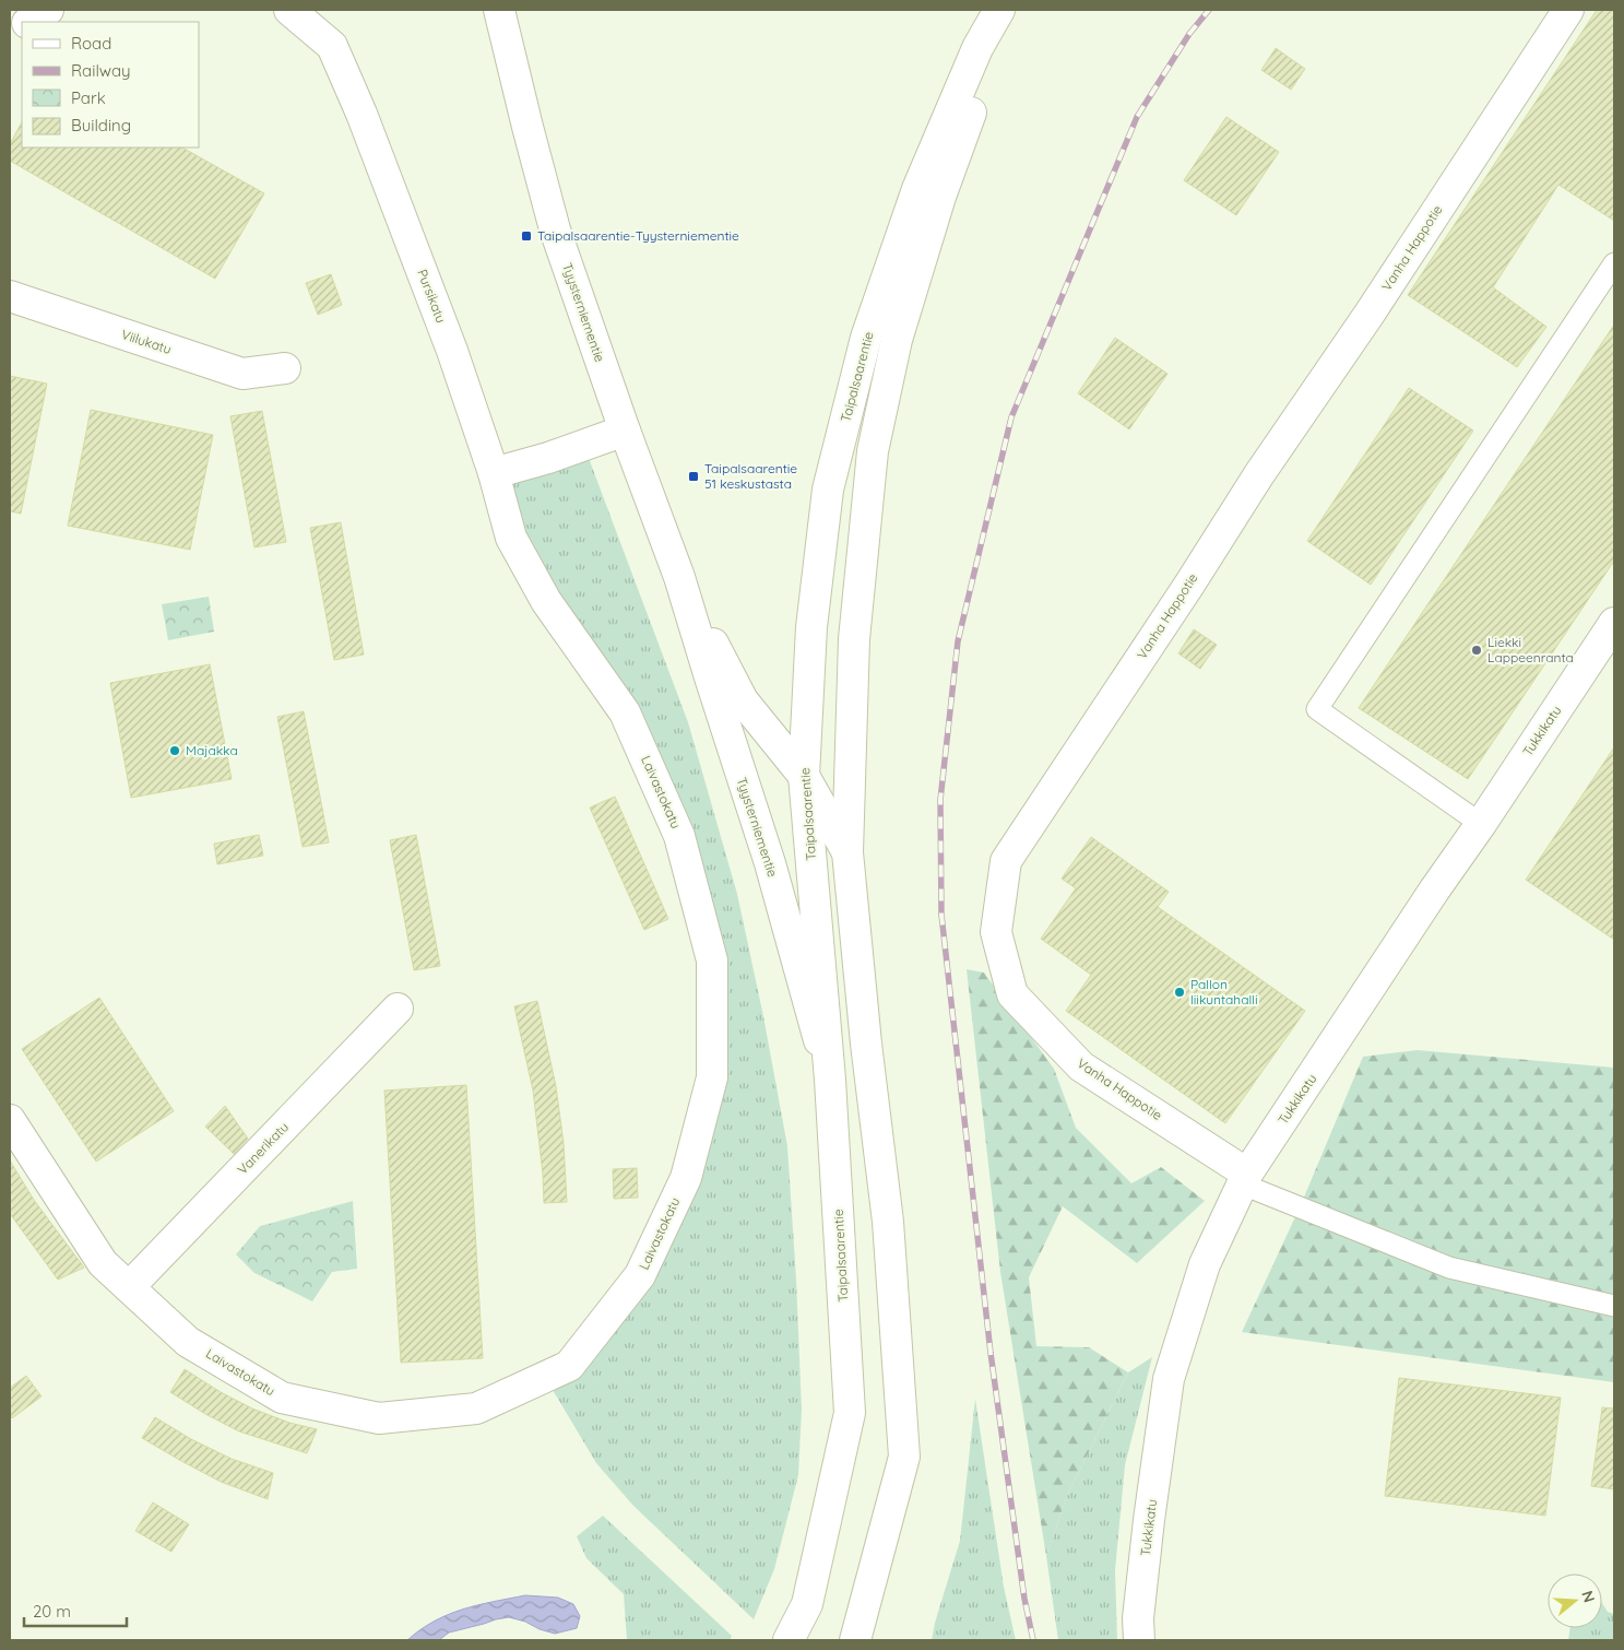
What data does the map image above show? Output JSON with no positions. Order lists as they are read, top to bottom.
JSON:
{
  "streets": {
    "street": [
      "Vanha Happotie",
      "Pursikatu",
      "Tyysterniementie",
      "Viilukatu",
      "Taipalsaarentie",
      "Tukkikatu",
      "Laivastokatu",
      "Vanerikatu"
    ]
  },
  "crossings": [
    ["Vanha Happotie", "Tukkikatu"],
    ["Pursikatu", "Laivastokatu"],
    ["Tyysterniementie", "Taipalsaarentie"],
    ["Laivastokatu", "Vanerikatu"]
  ],
  "places": {
    "transit": ["Taipalsaarentie-Tyysterniementie", "Taipalsaarentie 51 keskustasta"],
    "other": ["Liekki Lappeenranta", "Majakka", "Pallon liikuntahalli"]
  },
  "legend": [
    "Road",
    "Railway",
    "Park",
    "Building"
  ],
  "scale_bar": "20 m",
  "north": "right"
}
